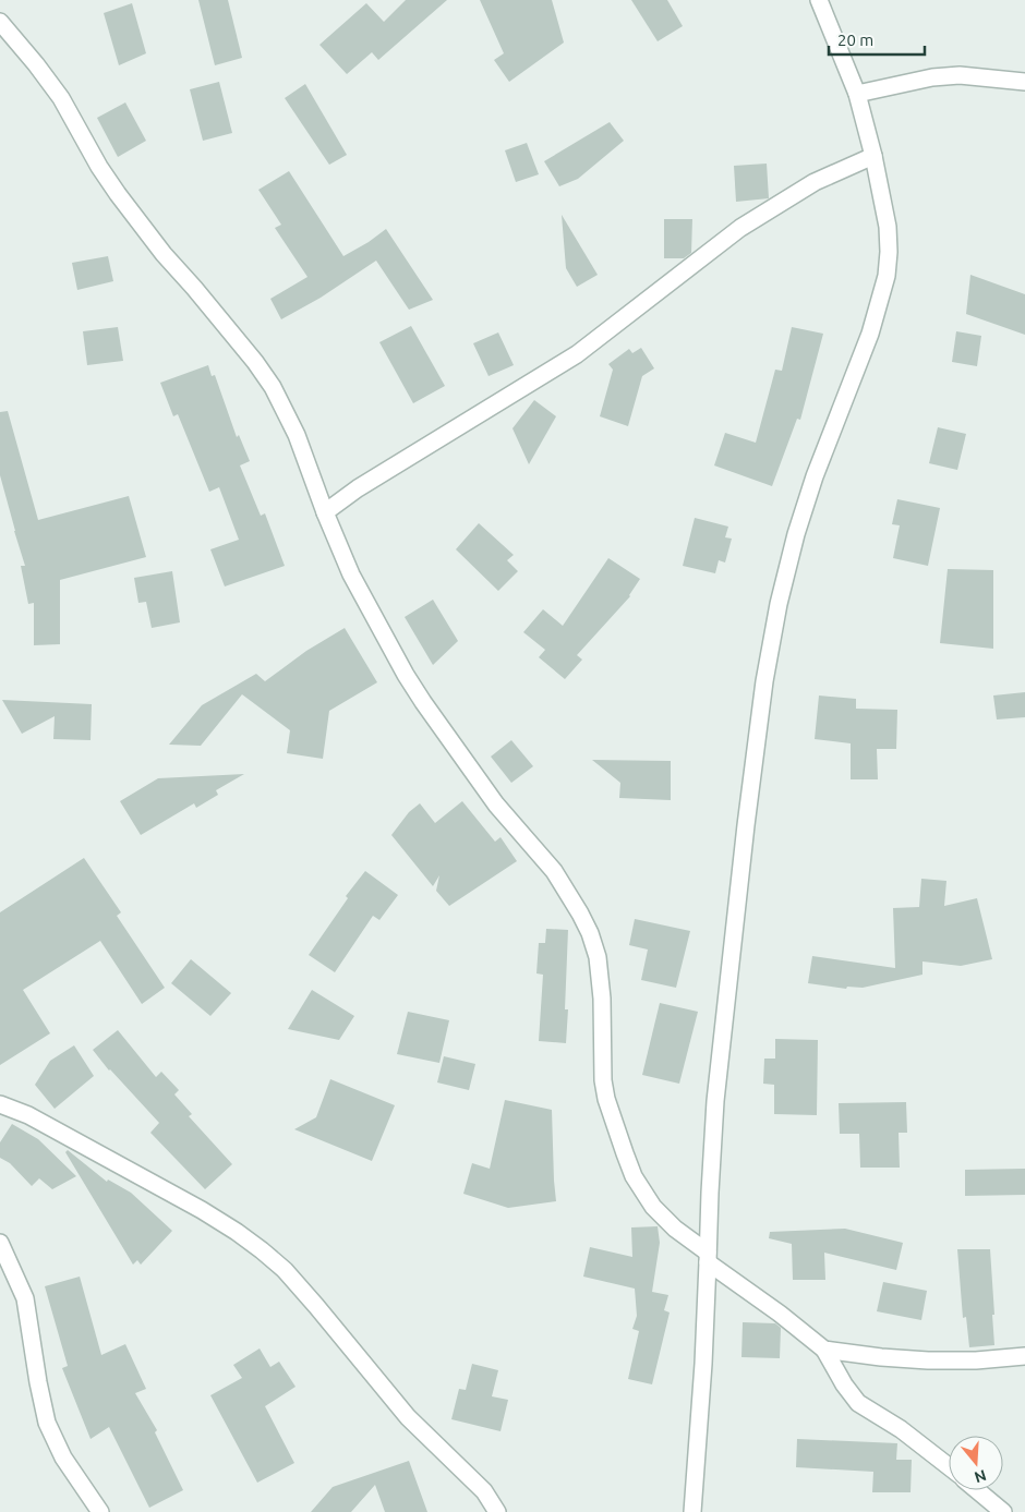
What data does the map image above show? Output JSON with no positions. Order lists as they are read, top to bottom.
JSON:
{
  "scale_bar": "20 m",
  "north": "bottom"
}
